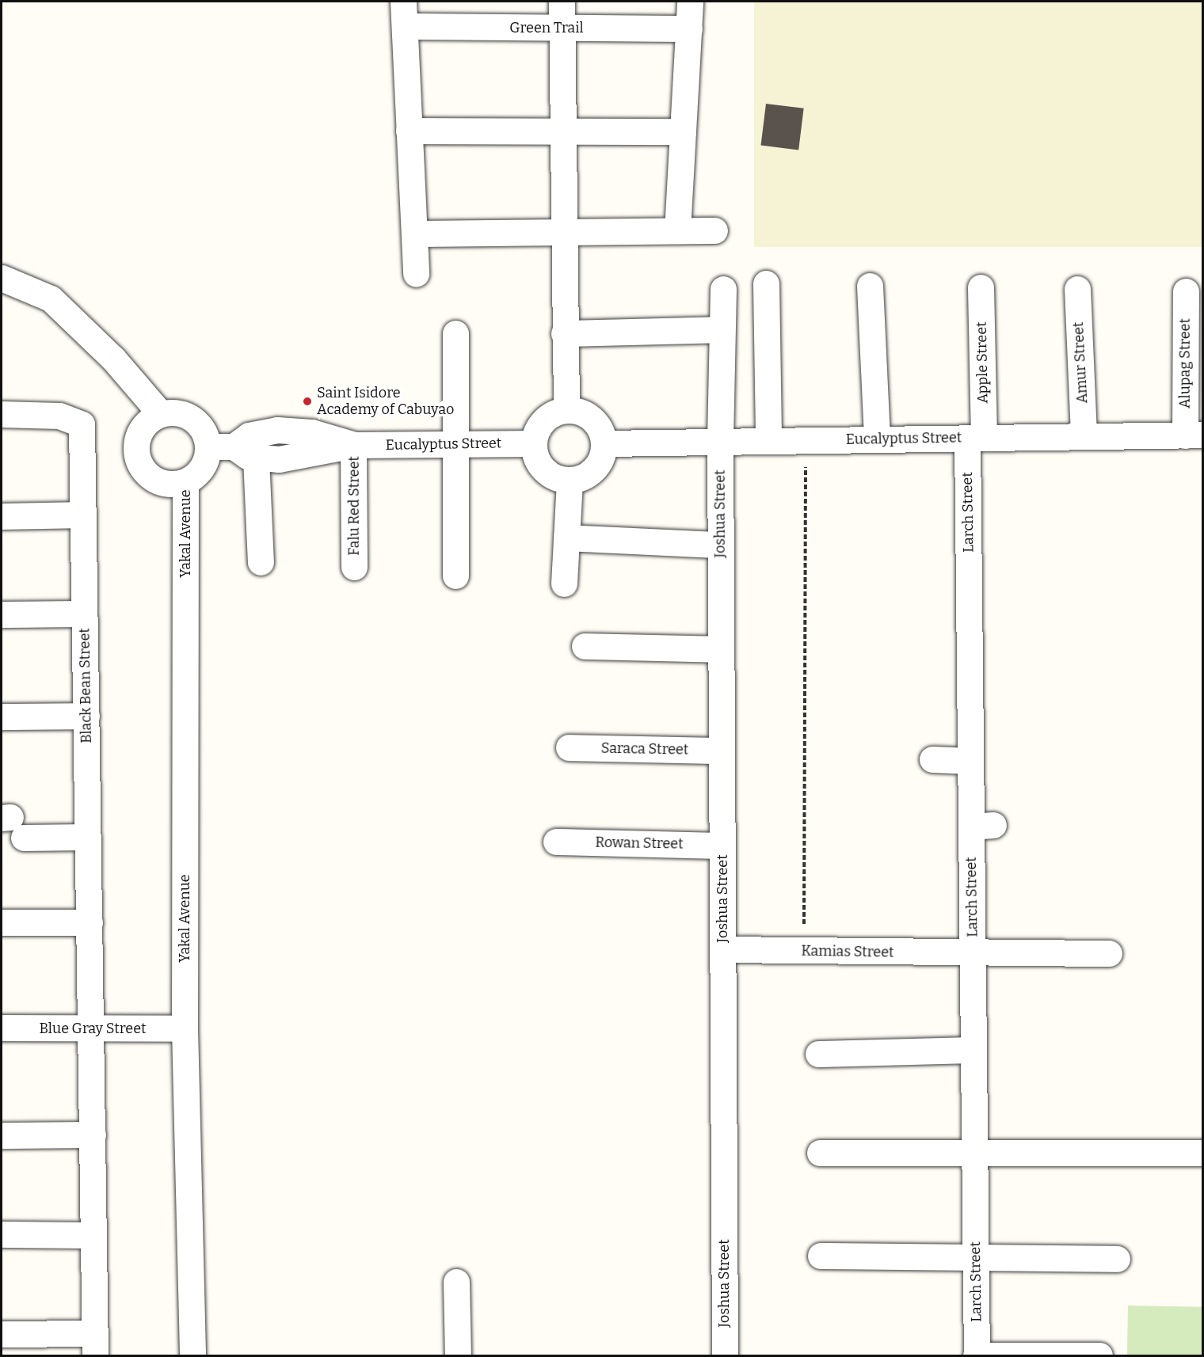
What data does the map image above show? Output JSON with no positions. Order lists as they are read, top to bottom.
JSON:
{
  "streets": {
    "street": [
      "Green Trail",
      "Apple Street",
      "Amur Street",
      "Alupag Street",
      "Eucalyptus Street",
      "Falu Red Street",
      "Larch Street",
      "Joshua Street",
      "Yakal Avenue",
      "Black Bean Street",
      "Saraca Street",
      "Rowan Street",
      "Kamias Street",
      "Blue Gray Street"
    ]
  },
  "crossings": [
    ["Apple Street", "Eucalyptus Street"],
    ["Apple Street", "Larch Street"],
    ["Amur Street", "Eucalyptus Street"],
    ["Alupag Street", "Eucalyptus Street"],
    ["Eucalyptus Street", "Falu Red Street"],
    ["Eucalyptus Street", "Larch Street"],
    ["Eucalyptus Street", "Joshua Street"],
    ["Eucalyptus Street", "Yakal Avenue"],
    ["Larch Street", "Kamias Street"],
    ["Joshua Street", "Saraca Street"],
    ["Joshua Street", "Rowan Street"],
    ["Joshua Street", "Kamias Street"],
    ["Yakal Avenue", "Blue Gray Street"],
    ["Black Bean Street", "Blue Gray Street"]
  ],
  "places": ["Saint Isidore Academy of Cabuyao"]
}
